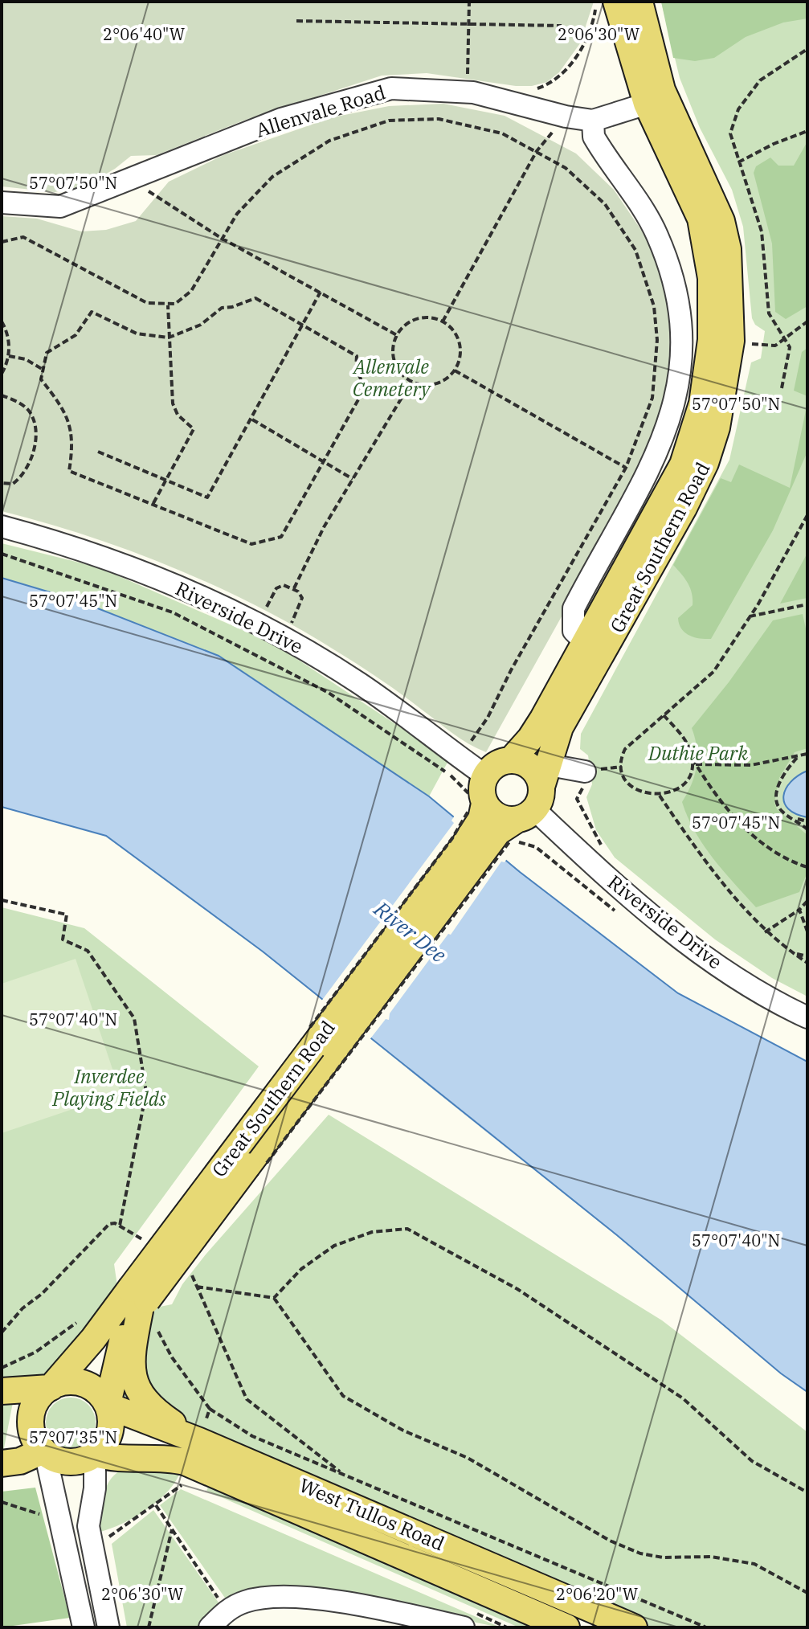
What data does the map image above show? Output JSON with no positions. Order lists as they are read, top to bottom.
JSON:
{
  "streets": {
    "main road": ["Great Southern Road", "West Tullos Road"],
    "street": ["Allenvale Road", "Riverside Drive"]
  },
  "crossings": [
    ["Allenvale Road", "Great Southern Road"],
    ["Great Southern Road", "Riverside Drive"],
    ["Great Southern Road", "West Tullos Road"]
  ],
  "water": ["River Dee"],
  "parks": ["Allenvale Cemetery", "Duthie Park", "Inverdee Playing Fields"],
  "coordinates": [
    "2°06'40\"W",
    "2°06'30\"W",
    "57°07'50\"N",
    "57°07'45\"N",
    "57°07'40\"N",
    "57°07'35\"N",
    "2°06'20\"W"
  ]
}
